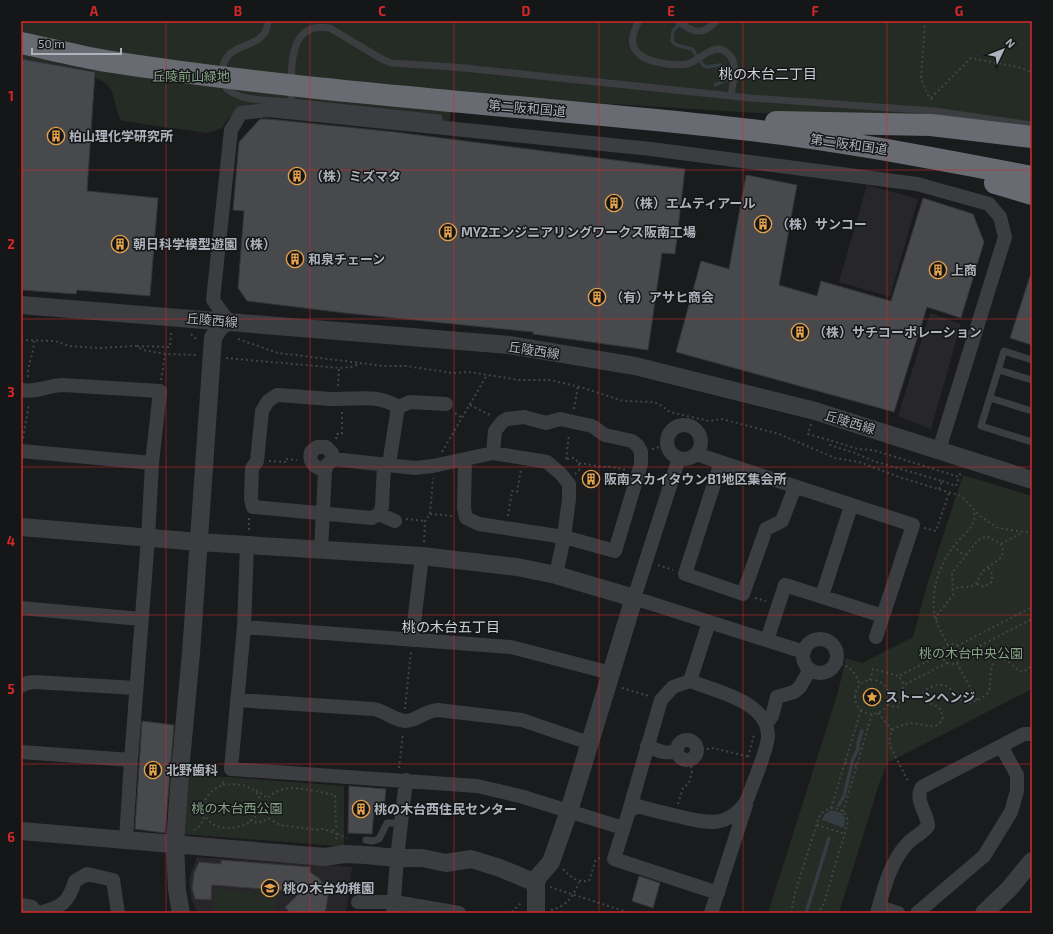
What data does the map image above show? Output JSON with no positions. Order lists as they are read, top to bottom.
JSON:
{
  "streets": {
    "highway": ["第二阪和国道"],
    "street": ["丘陵西線"]
  },
  "districts": ["桃の木台二丁目", "桃の木台五丁目"],
  "parks": ["丘陵前山緑地", "桃の木台中央公園", "桃の木台西公園"],
  "places": {
    "building": [
      "柏山理化学研究所",
      "（株）ミズマタ",
      "（株）エムティアール",
      "（株）サンコー",
      "MY2エンジニアリングワークス阪南工場",
      "朝日科学模型遊園（株）",
      "和泉チェーン",
      "上商",
      "（有）アサヒ商会",
      "（株）サチコーポレーション",
      "阪南スカイタウンB1地区集会所",
      "北野歯科",
      "桃の木台西住民センター"
    ],
    "place": ["ストーンヘンジ"],
    "school or university": ["桃の木台幼稚園"]
  },
  "scale_bar": "50 m",
  "north": "top right",
  "grid": {
    "columns": [
      "A",
      "B",
      "C",
      "D",
      "E",
      "F",
      "G"
    ],
    "rows": [
      "1",
      "2",
      "3",
      "4",
      "5",
      "6"
    ]
  }
}
